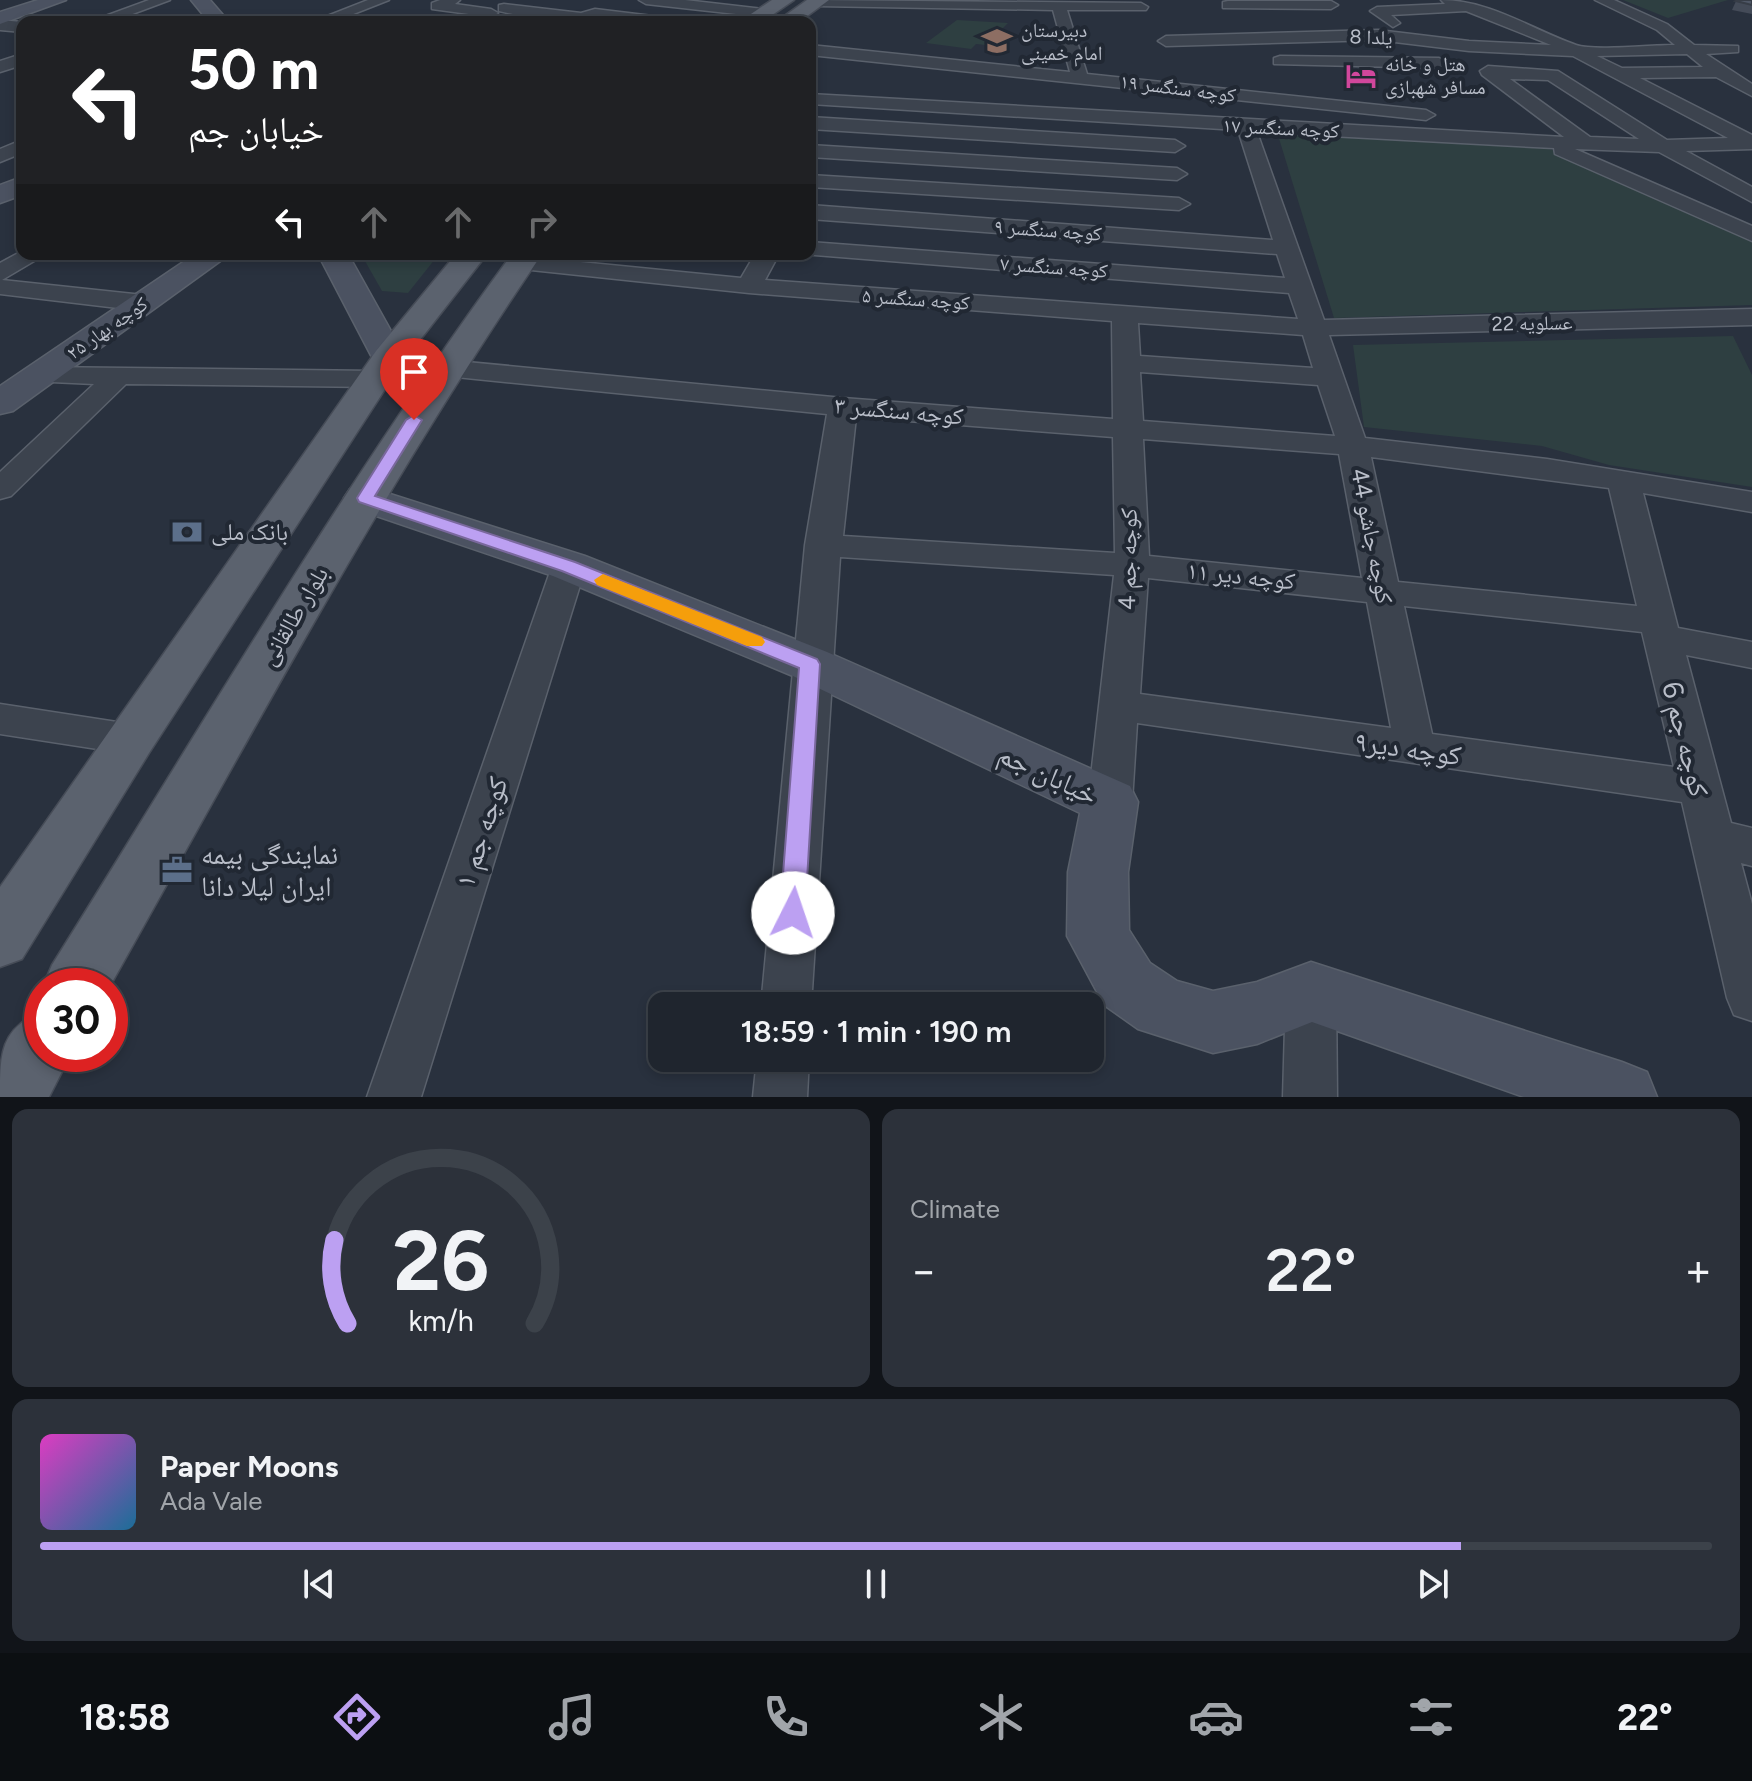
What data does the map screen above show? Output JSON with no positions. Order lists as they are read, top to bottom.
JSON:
{
  "streets": {
    "main road": ["بلوار طالقانی"],
    "street": [
      "یلدا 8",
      "کوچه سنگسر ۱۹",
      "کوچه سنگسر ۱۷",
      "کوچه سنگسر ۹",
      "کوچه سنگسر ۷",
      "کوچه سنگسر ۵",
      "عسلویه 22",
      "کوچه بهار ۲۵",
      "کوچه سنگسر ۳",
      "کوچه جاشو 44",
      "کوچه جم 4",
      "کوچه دیر ۱۱",
      "کوچه جم 6",
      "کوچه دیر۹",
      "خیابان جم",
      "کوچه جم ۱"
    ]
  },
  "crossings": [
    ["کوچه سنگسر ۱۷", "کوچه جاشو 44"],
    ["کوچه سنگسر ۹", "کوچه جاشو 44"],
    ["کوچه سنگسر ۷", "کوچه جاشو 44"],
    ["کوچه سنگسر ۵", "عسلویه 22"],
    ["کوچه سنگسر ۵", "کوچه جاشو 44"],
    ["کوچه سنگسر ۵", "کوچه جم 4"],
    ["عسلویه 22", "کوچه جاشو 44"],
    ["کوچه سنگسر ۳", "کوچه جاشو 44"],
    ["کوچه سنگسر ۳", "کوچه جم 4"],
    ["کوچه سنگسر ۳", "بلوار طالقانی"],
    ["کوچه سنگسر ۳", "کوچه جم 6"],
    ["کوچه جاشو 44", "کوچه دیر ۱۱"],
    ["کوچه جاشو 44", "کوچه دیر۹"],
    ["کوچه جم 4", "کوچه دیر ۱۱"],
    ["کوچه جم 4", "کوچه دیر۹"],
    ["کوچه جم 4", "خیابان جم"],
    ["کوچه دیر ۱۱", "کوچه جم 6"],
    ["بلوار طالقانی", "خیابان جم"],
    ["کوچه جم 6", "کوچه دیر۹"],
    ["خیابان جم", "کوچه جم ۱"]
  ],
  "places": {
    "school or university": ["دبیرستان امام خمینی"],
    "hotel": ["هتل و خانه مسافر شهبازی"],
    "bank": ["بانک ملی"],
    "office": ["نمایندگی بیمه ایران لیلا دانا"]
  },
  "page": {
    "turn": ["50 m", "خیابان جم"],
    "limit": "30",
    "trip": "18:59 · 1 min · 190 m",
    "tile": "Climate",
    "heat": ["−", "22°", "+"],
    "song": ["Paper Moons", "Ada Vale"],
    "tabs": ["18:58", "22°"],
    "gauge": ["26", "km/h"]
  }
}
